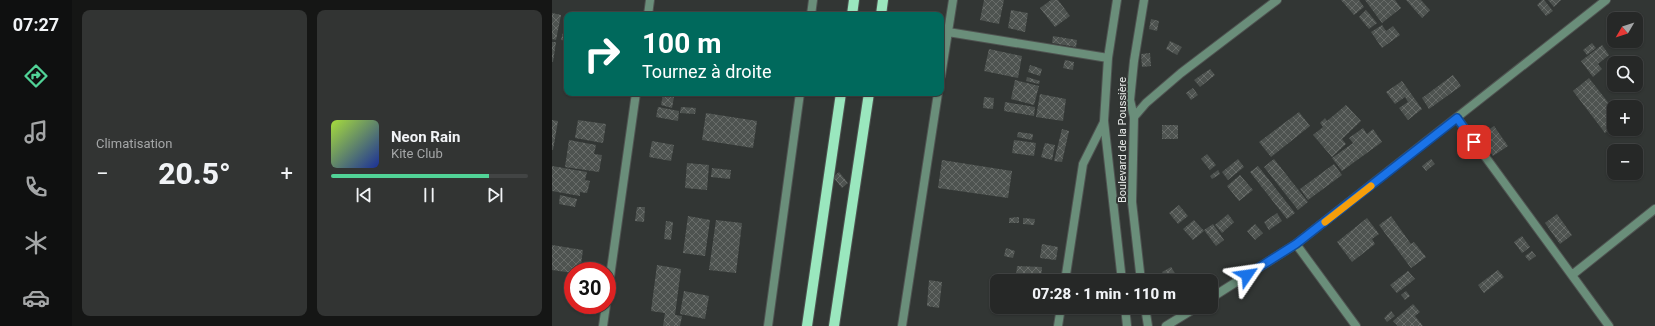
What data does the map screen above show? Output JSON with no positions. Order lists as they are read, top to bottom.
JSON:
{
  "streets": {
    "street": ["Boulevard de la Poussière"]
  },
  "north": "bottom left",
  "page": {
    "tabs": "07:27",
    "tile": "Climatisation",
    "map_buttons": ["+", "−"],
    "turn": ["100 m", "Tournez à droite"],
    "song": ["Neon Rain", "Kite Club"],
    "heat": ["−", "20.5°", "+"],
    "limit": "30",
    "trip": "07:28 · 1 min · 110 m"
  }
}
